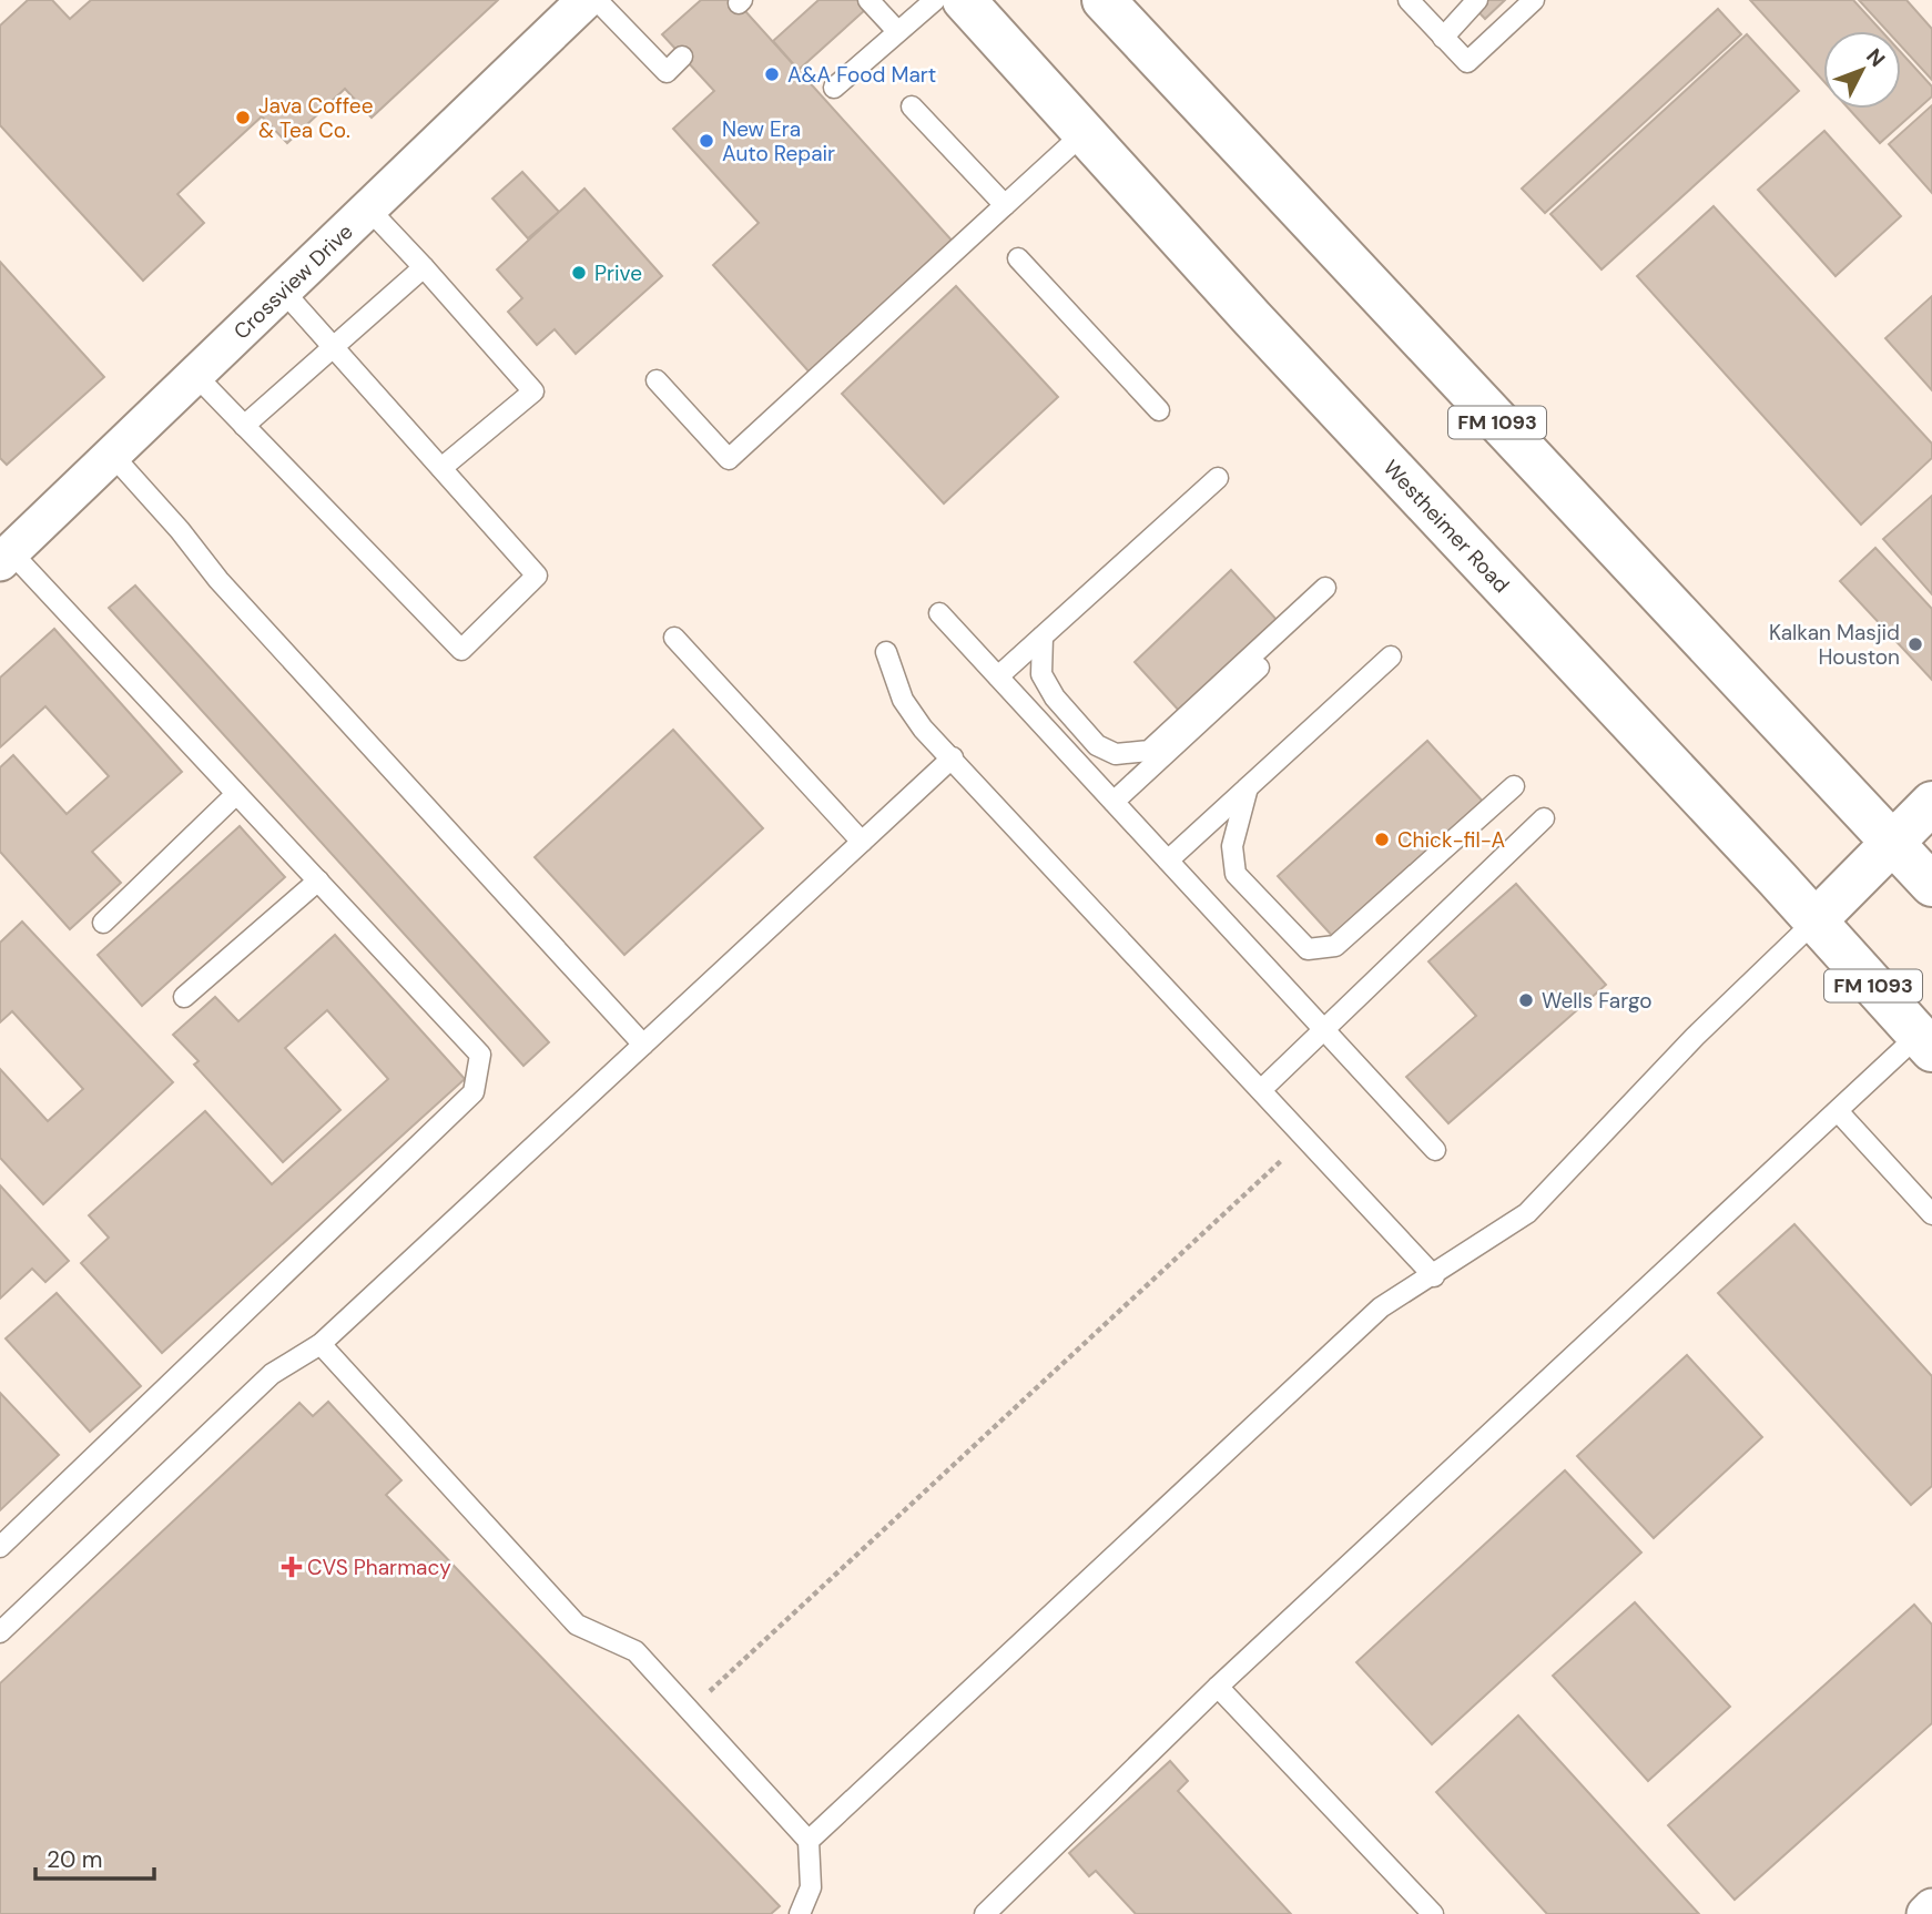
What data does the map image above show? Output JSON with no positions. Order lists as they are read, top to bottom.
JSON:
{
  "streets": {
    "main road": ["FM 1093", "Westheimer Road"],
    "street": ["Crossview Drive"]
  },
  "places": {
    "other": [
      "A&A Food Mart",
      "Java Coffee & Tea Co.",
      "New Era Auto Repair",
      "Prive",
      "Kalkan Masjid Houston",
      "Chick-fil-A",
      "Wells Fargo"
    ],
    "health": ["CVS Pharmacy"]
  },
  "scale_bar": "20 m",
  "north": "top right"
}
